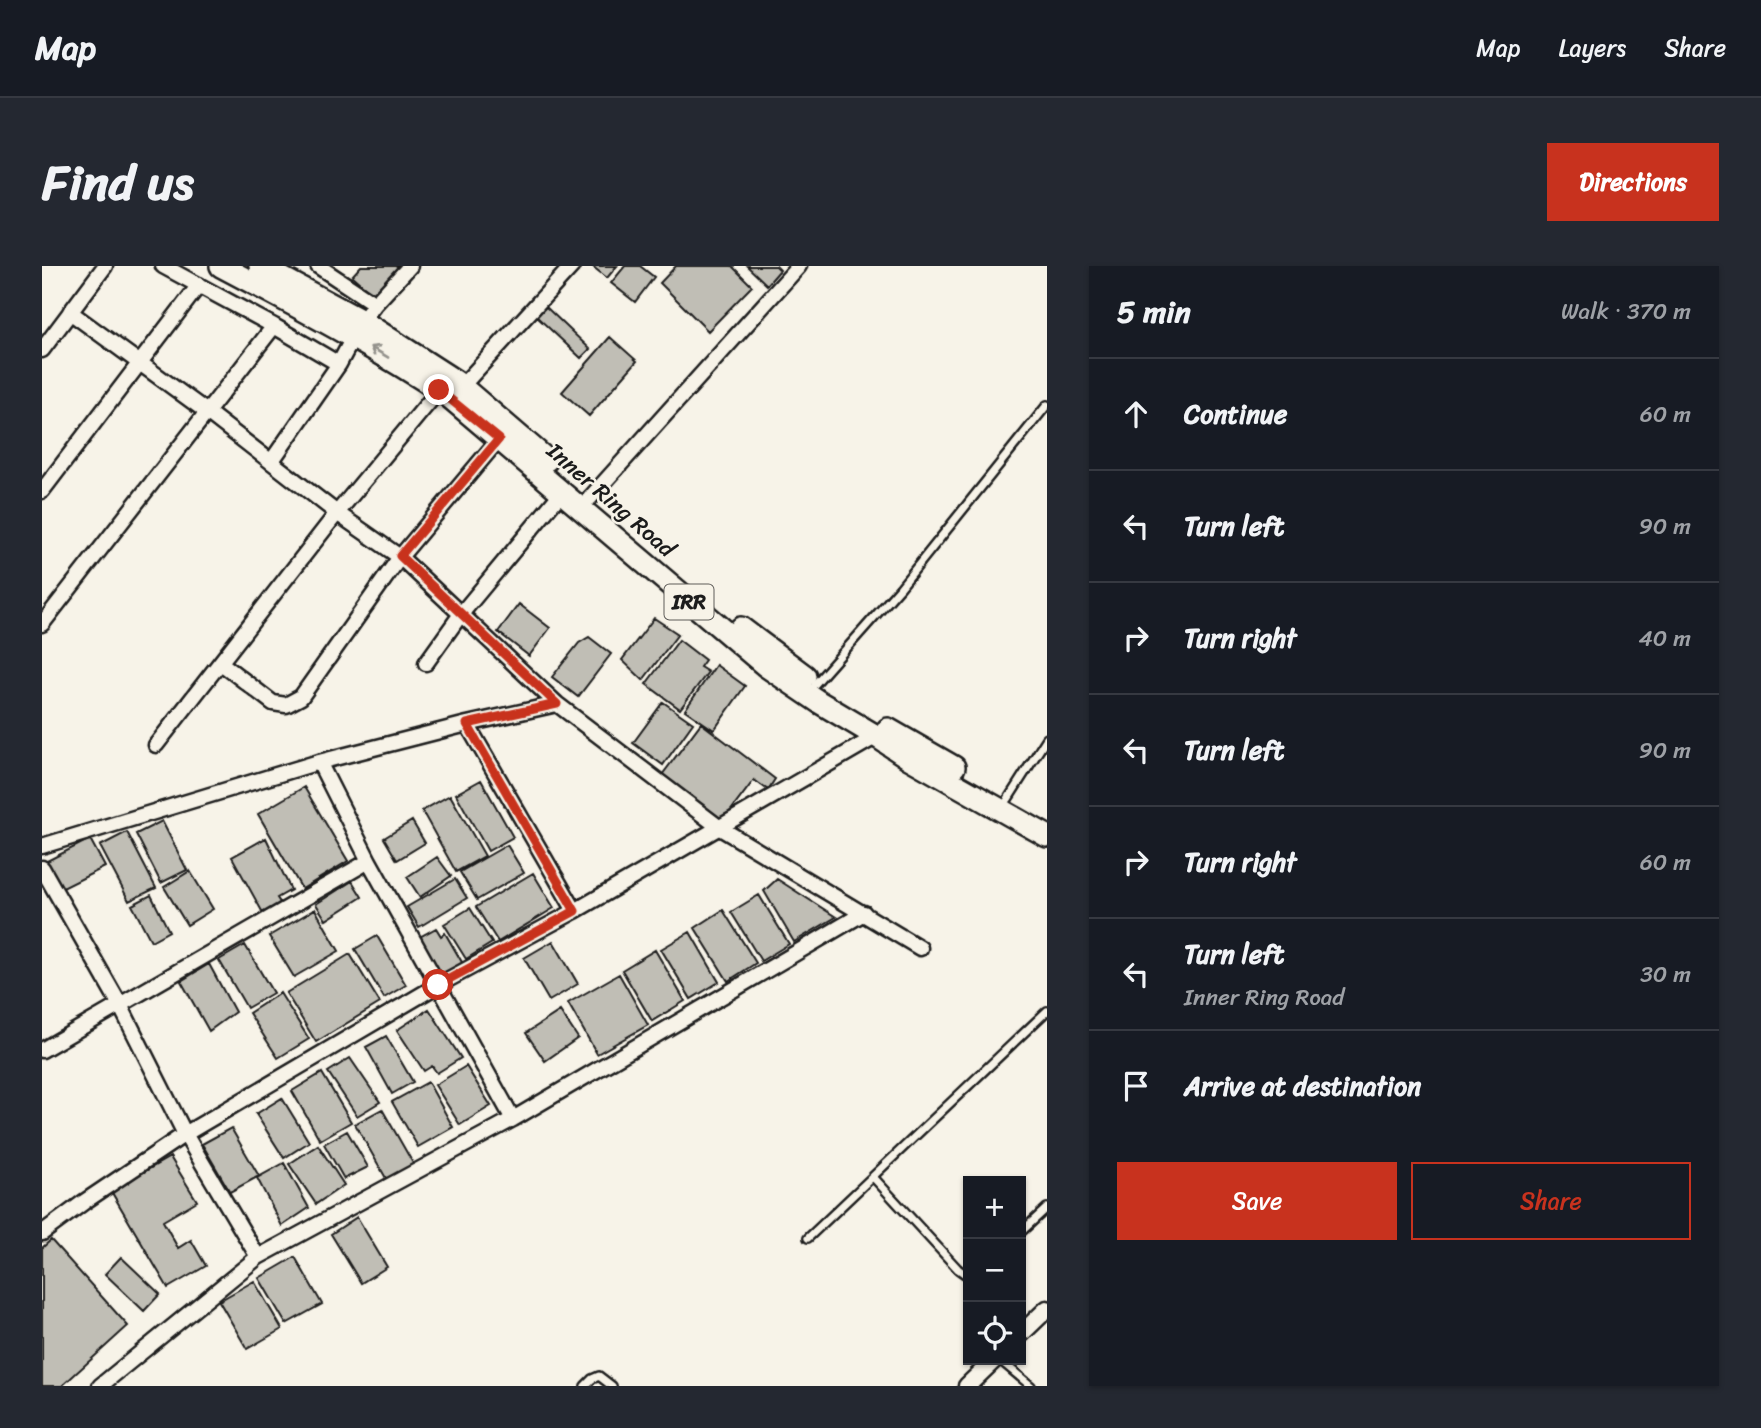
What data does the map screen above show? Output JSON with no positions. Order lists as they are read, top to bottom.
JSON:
{
  "streets": {
    "main road": ["Inner Ring Road", "IRR"]
  },
  "crossings": [
    ["Inner Ring Road", "IRR"]
  ],
  "page": {
    "header": "Map",
    "nav": ["Map", "Layers", "Share"],
    "title": "Find us",
    "buttons": [
      "Directions",
      ["Save", "Share"]
    ],
    "heading": ["5 min", "Walk · 370 m"],
    "list": [
      ["Continue", "60 m"],
      ["Turn left", "90 m"],
      ["Turn right", "40 m"],
      ["Turn left", "90 m"],
      ["Turn right", "60 m"],
      ["Turn left", "Inner Ring Road", "30 m"],
      "Arrive at destination"
    ],
    "map_buttons": ["+", "−"]
  }
}
